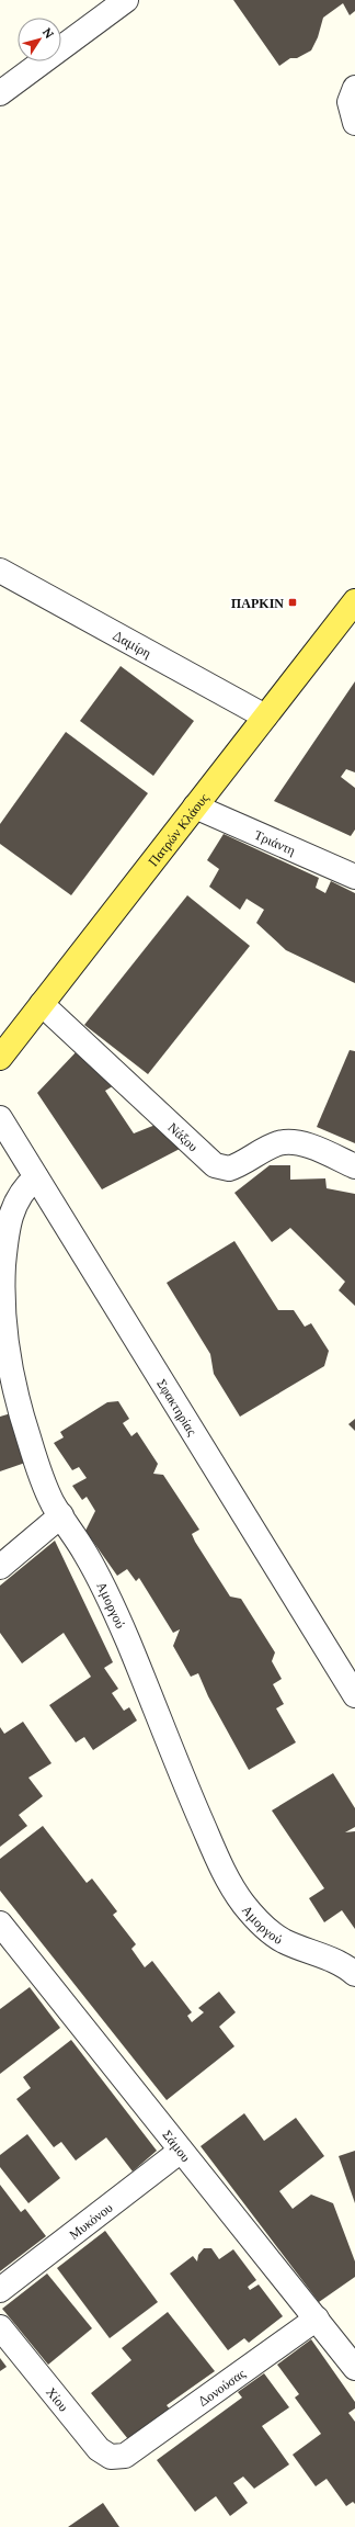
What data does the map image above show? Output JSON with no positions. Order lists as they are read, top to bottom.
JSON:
{
  "streets": {
    "main road": ["Πατρών Κλάους"],
    "street": [
      "Δαμίρη",
      "Τριάντη",
      "Νάξου",
      "Σφακτηρίας",
      "Αμοργού",
      "Σάμου",
      "Μυκόνου",
      "Δονούσας",
      "Χίου"
    ]
  },
  "crossings": [
    ["Δαμίρη", "Πατρών Κλάους"],
    ["Πατρών Κλάους", "Τριάντη"],
    ["Πατρών Κλάους", "Νάξου"],
    ["Σφακτηρίας", "Αμοργού"],
    ["Σάμου", "Μυκόνου"],
    ["Σάμου", "Δονούσας"],
    ["Δονούσας", "Χίου"]
  ],
  "places": {
    "transit": ["ΠΑΡΚΙΝ"]
  },
  "north": "top right"
}
